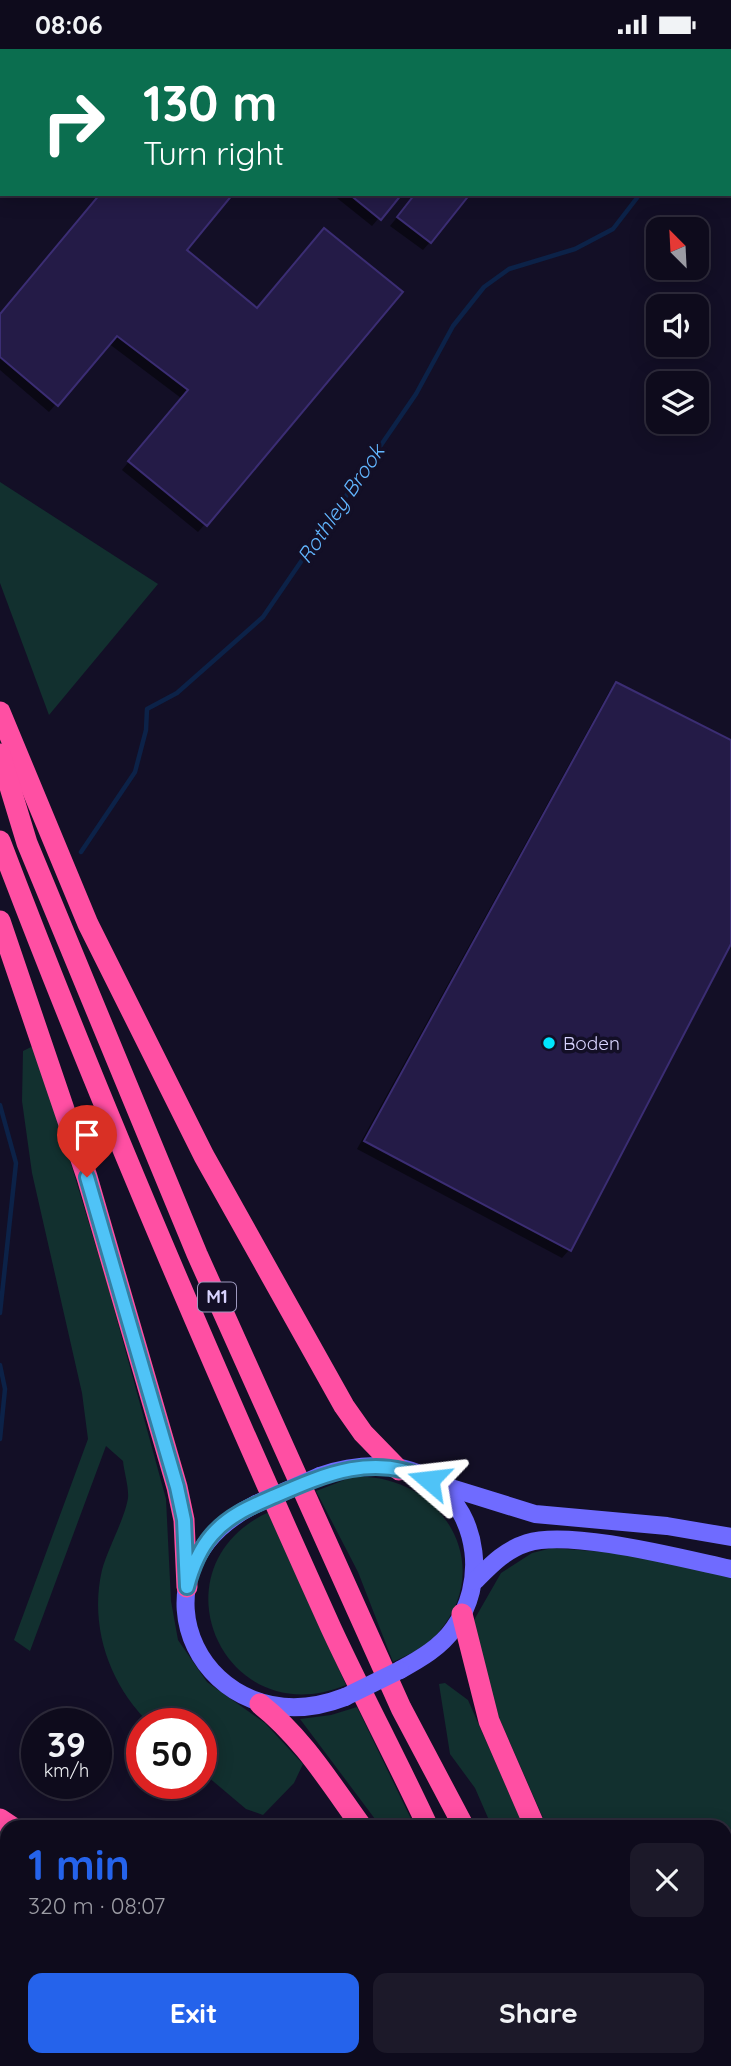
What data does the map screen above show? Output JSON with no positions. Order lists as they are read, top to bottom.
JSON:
{
  "streets": {
    "highway": ["M1"]
  },
  "water": ["Rothley Brook"],
  "places": ["Boden"],
  "north": "top left",
  "page": {
    "status": "08:06",
    "turn": ["130 m", "Turn right"],
    "speed": "39 km/h",
    "limit": "50",
    "heading": ["1 min", "320 m · 08:07"],
    "buttons": ["Exit", "Share"]
  }
}
